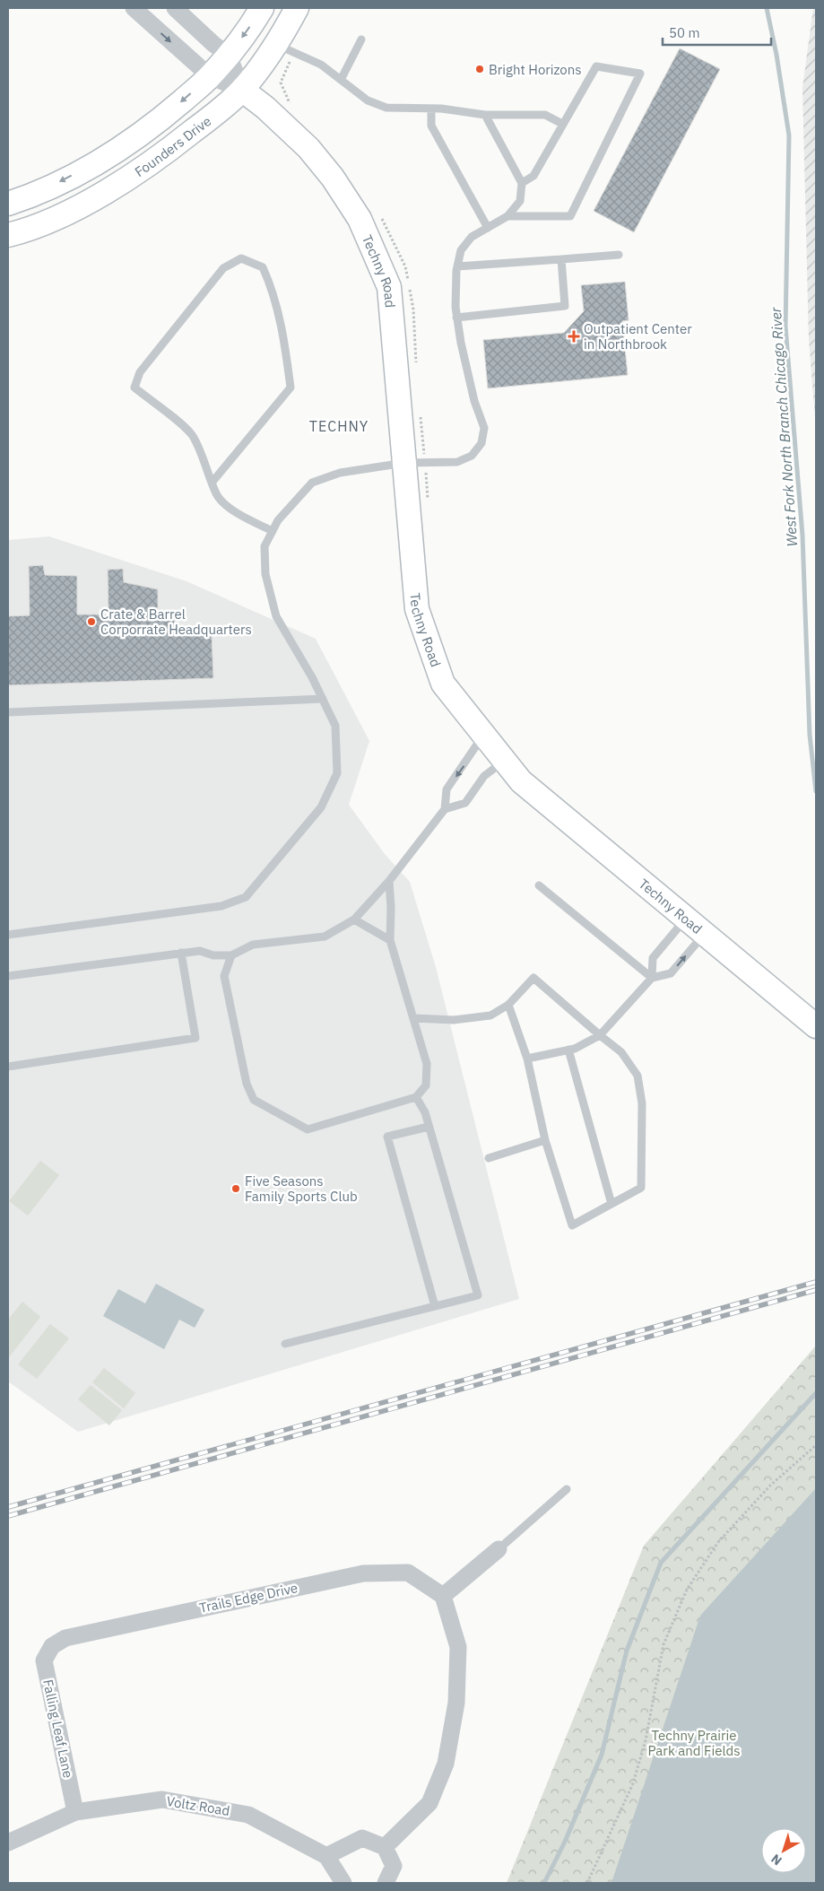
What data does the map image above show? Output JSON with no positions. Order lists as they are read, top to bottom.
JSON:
{
  "streets": {
    "main road": ["Founders Drive", "Techny Road"],
    "street": ["Trails Edge Drive", "Falling Leaf Lane", "Voltz Road"]
  },
  "crossings": [
    ["Founders Drive", "Techny Road"],
    ["Trails Edge Drive", "Falling Leaf Lane"],
    ["Falling Leaf Lane", "Voltz Road"]
  ],
  "districts": ["TECHNY"],
  "water": ["West Fork North Branch Chicago River"],
  "parks": ["Techny Prairie Park and Fields"],
  "places": {
    "other": ["Bright Horizons", "Crate & Barrel Corporrate Headquarters", "Five Seasons Family Sports Club"],
    "health": ["Outpatient Center in Northbrook"]
  },
  "scale_bar": "50 m",
  "north": "bottom left"
}
